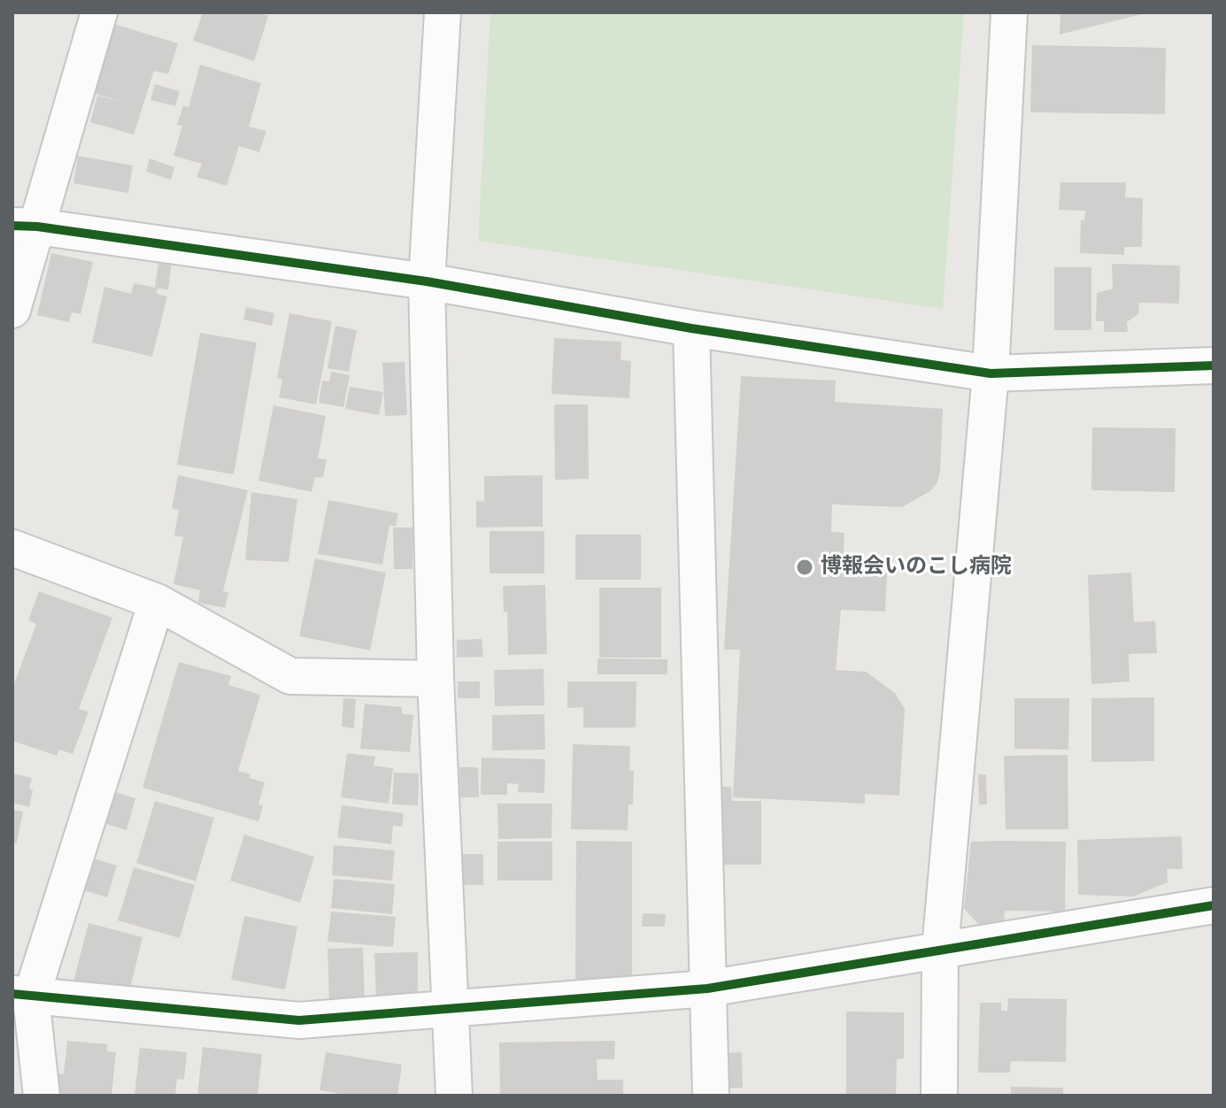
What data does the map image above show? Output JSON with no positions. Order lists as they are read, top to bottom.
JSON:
{
  "places": ["博報会いのこし病院"]
}
